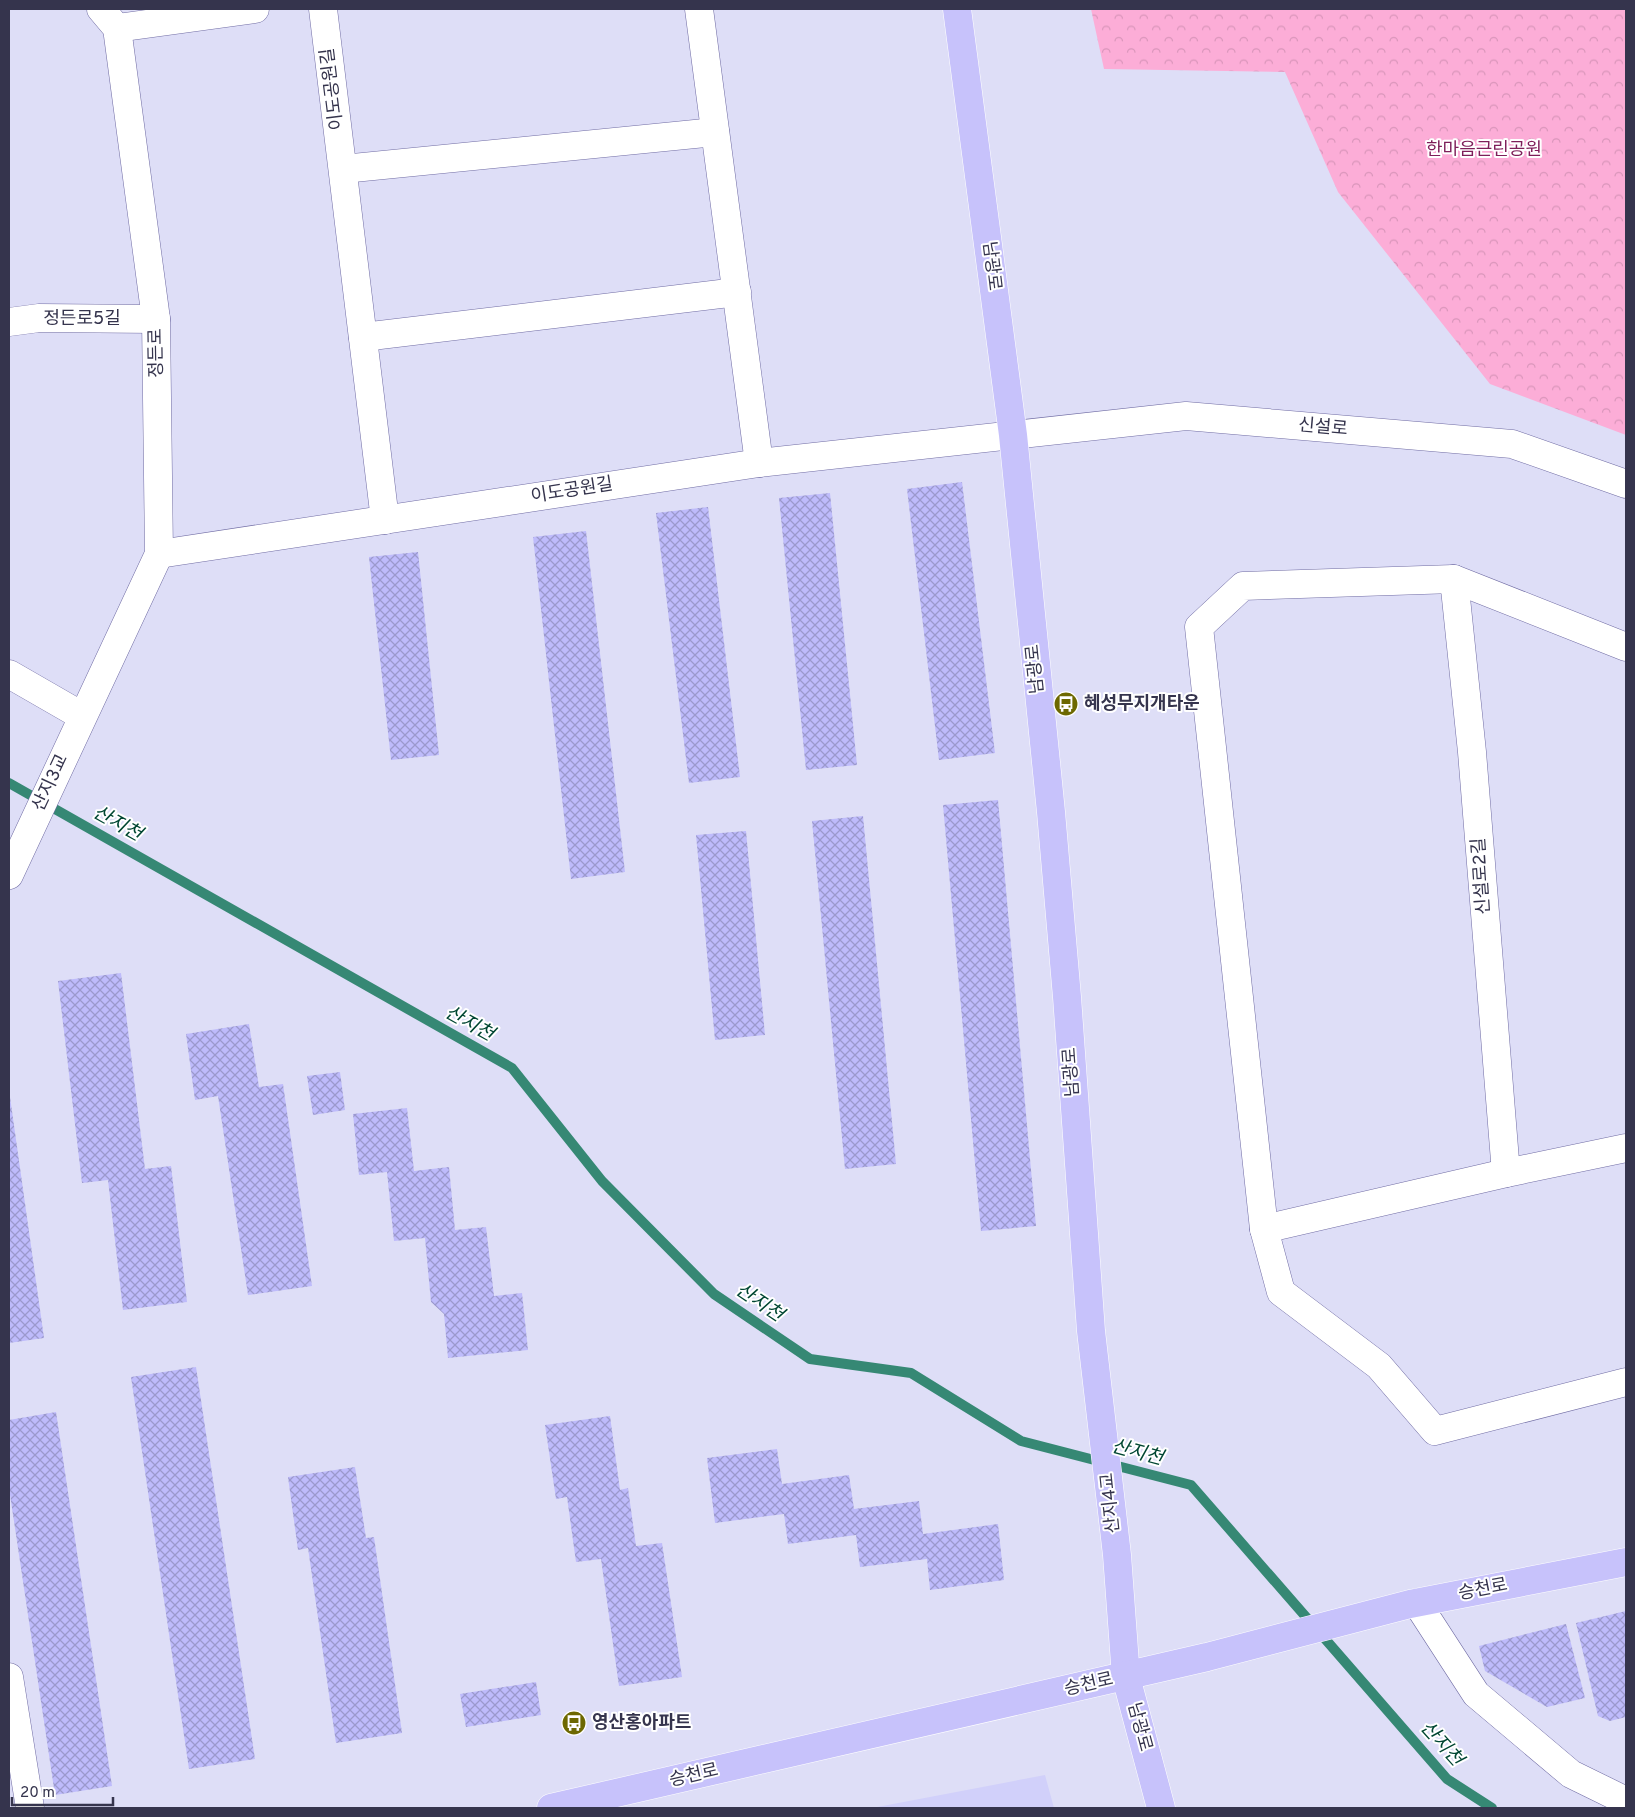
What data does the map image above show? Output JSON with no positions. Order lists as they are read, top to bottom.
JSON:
{
  "streets": {
    "main road": ["남광로", "산지4교", "승천로"],
    "street": [
      "이도공원길",
      "정든로5길",
      "정든로",
      "신설로",
      "산지3교",
      "신설로2길"
    ]
  },
  "crossings": [
    ["이도공원길", "남광로"],
    ["이도공원길", "정든로"],
    ["이도공원길", "신설로"],
    ["남광로", "신설로"],
    ["남광로", "산지4교"],
    ["남광로", "승천로"],
    ["정든로5길", "정든로"],
    ["정든로", "산지3교"]
  ],
  "water": ["산지천"],
  "parks": ["한마음근린공원"],
  "places": {
    "bus stop": ["혜성무지개타운", "영산홍아파트"]
  },
  "scale_bar": "20 m"
}
